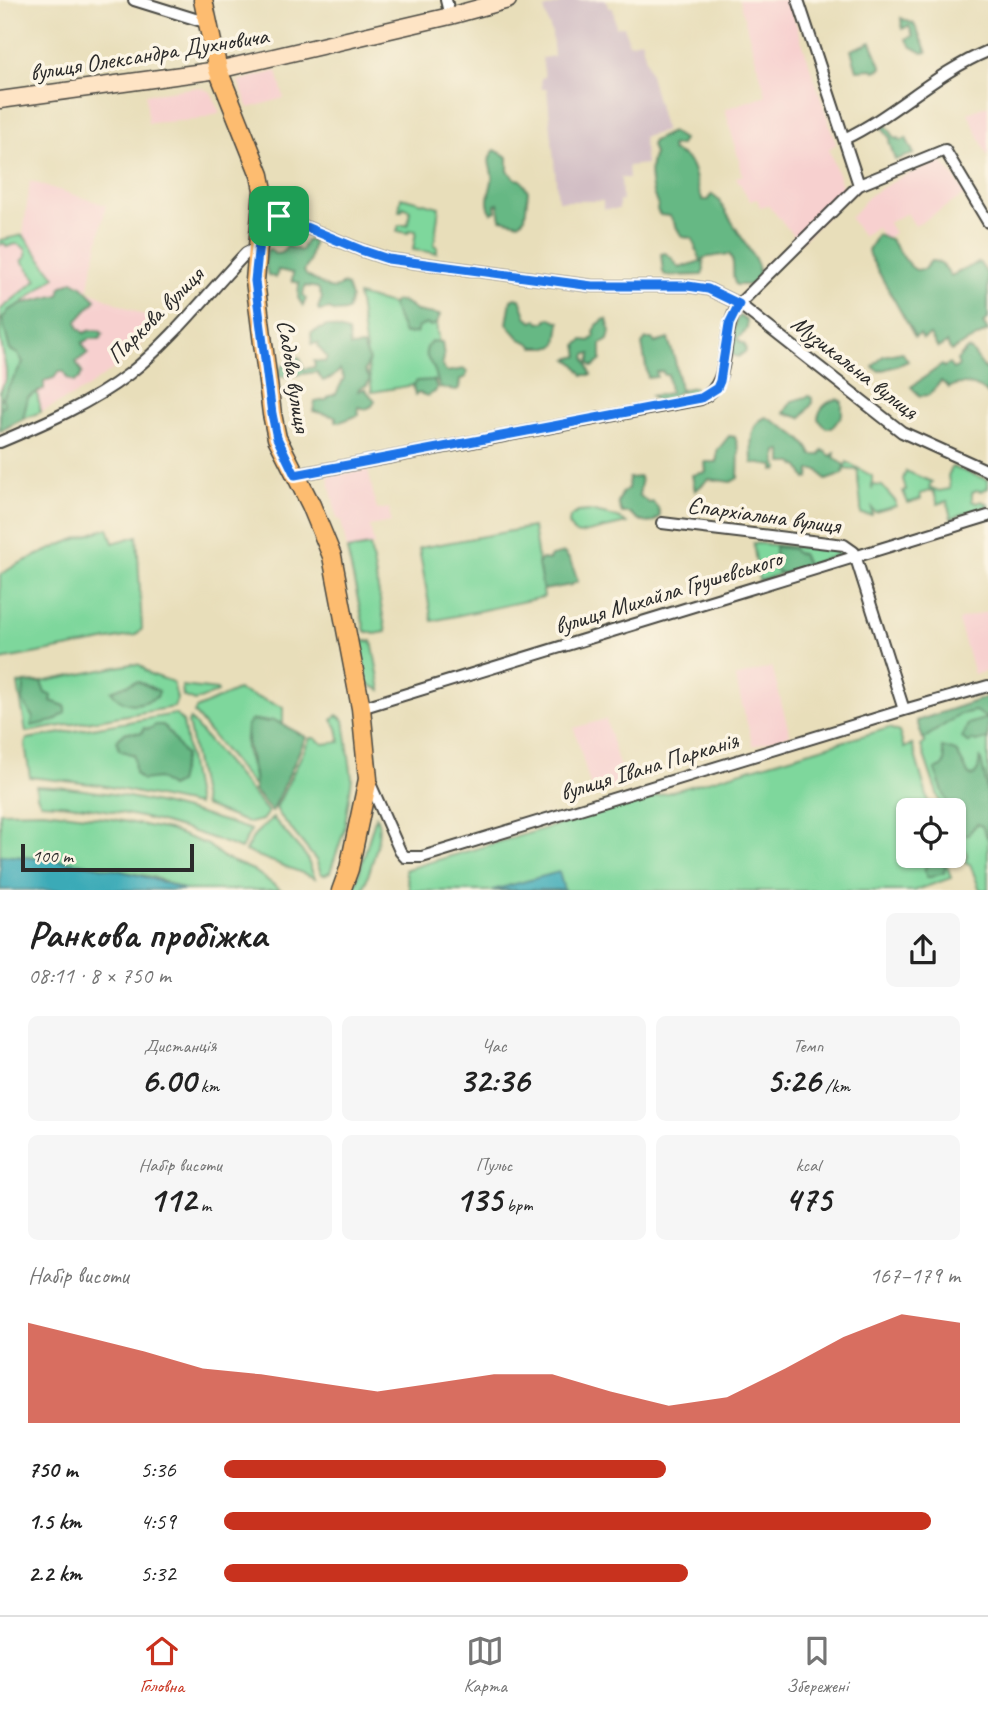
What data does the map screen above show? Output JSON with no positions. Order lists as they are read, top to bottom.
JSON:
{
  "streets": {
    "main road": ["Садова вулиця"],
    "street": [
      "вулиця Олександра Духновича",
      "Паркова вулиця",
      "Музикальна вулиця",
      "Єпархіальна вулиця",
      "вулиця Михайла Грушевського",
      "вулиця Івана Парканія"
    ]
  },
  "crossings": [
    ["вулиця Олександра Духновича", "Садова вулиця"],
    ["Паркова вулиця", "Садова вулиця"],
    ["Музикальна вулиця", "Садова вулиця"],
    ["Садова вулиця", "вулиця Михайла Грушевського"],
    ["Садова вулиця", "вулиця Івана Парканія"],
    ["Єпархіальна вулиця", "вулиця Михайла Грушевського"]
  ],
  "scale_bar": "100 m",
  "page": {
    "scale": "100 m",
    "heading": ["Ранкова пробіжка", "08:11 · 8 × 750 m"],
    "stats": [
      ["Дистанція", "6.00 km"],
      ["Час", "32:36"],
      ["Темп", "5:26 /km"],
      ["Набір висоти", "112 m"],
      ["Пульс", "135 bpm"],
      ["kcal", "475"]
    ],
    "chart": ["Набір висоти", "167–179 m"],
    "list": [
      {
        "name": "750 m",
        "note": "5:36"
      },
      {
        "name": "1.5 km",
        "note": "4:59"
      },
      {
        "name": "2.2 km",
        "note": "5:32"
      }
    ],
    "tabs": ["Головна", "Карта", "Збережені"]
  }
}
